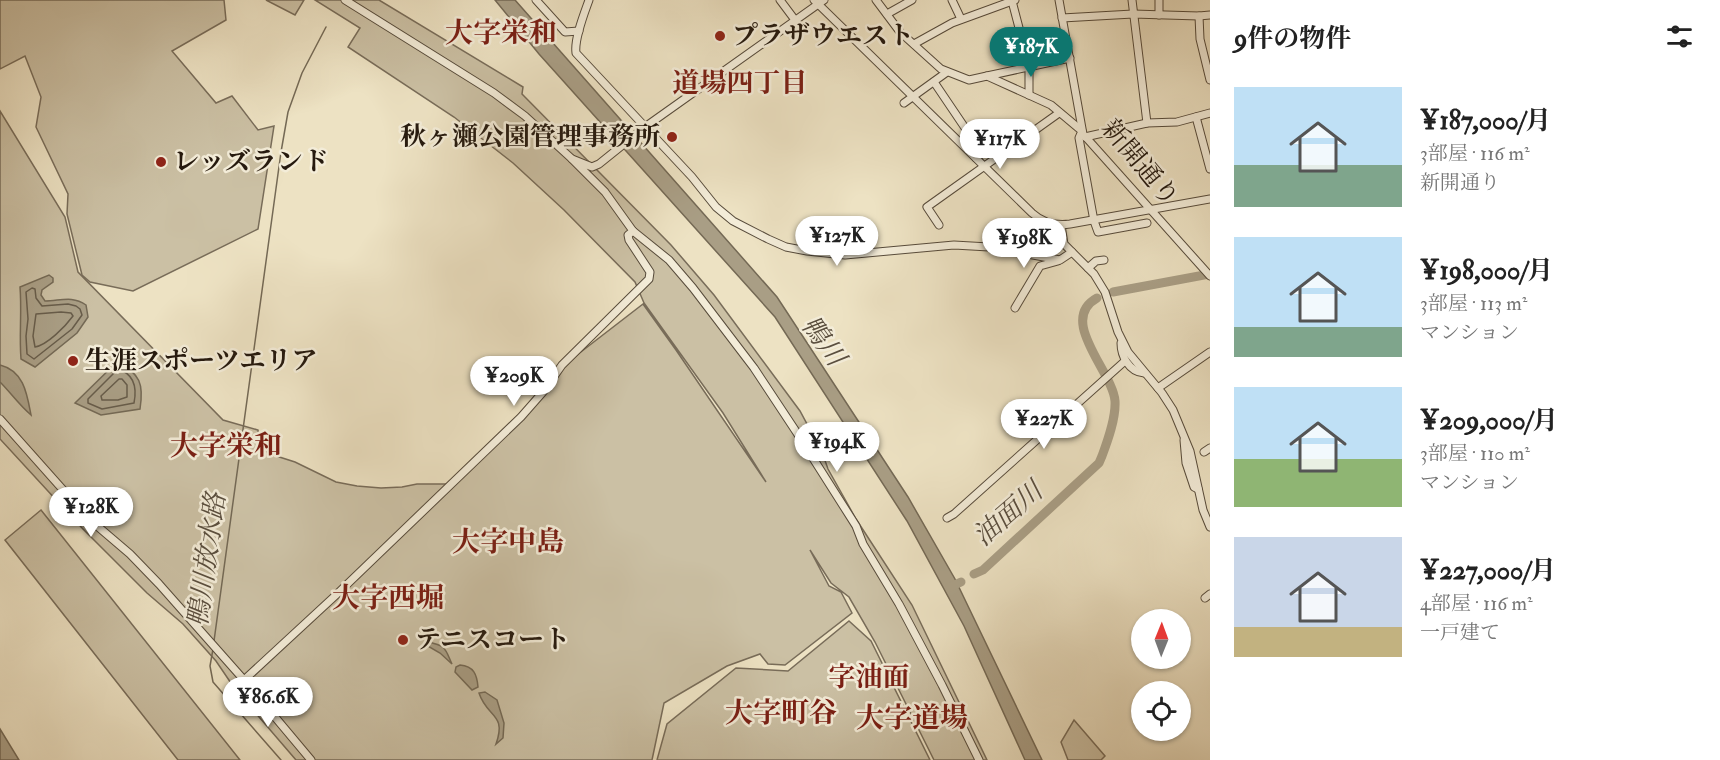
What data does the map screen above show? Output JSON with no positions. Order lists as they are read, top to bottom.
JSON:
{
  "streets": {
    "street": ["新開通り"]
  },
  "districts": [
    "大字栄和",
    "道場四丁目",
    "大字栄和",
    "大字中島",
    "大字西堀",
    "字油面",
    "大字町谷",
    "大字道場"
  ],
  "water": ["鴨川", "油面川", "鴨川放水路"],
  "places": [
    "プラザウエスト",
    "秋ヶ瀬公園管理事務所",
    "レッズランド",
    "生涯スポーツエリア",
    "テニスコート"
  ],
  "north": "top",
  "page": {
    "heading": "9件の物件",
    "price": [
      "¥187K",
      "¥117K",
      "¥127K",
      "¥198K",
      "¥209K",
      "¥227K",
      "¥194K",
      "¥128K",
      "¥86.6K"
    ],
    "list": [
      {
        "name": "¥187,000/月",
        "note": "3部屋 · 116 m² · 新開通り"
      },
      {
        "name": "¥198,000/月",
        "note": "3部屋 · 113 m² · マンション"
      },
      {
        "name": "¥209,000/月",
        "note": "3部屋 · 110 m² · マンション"
      },
      {
        "name": "¥227,000/月",
        "note": "4部屋 · 116 m² · 一戸建て"
      }
    ]
  }
}
